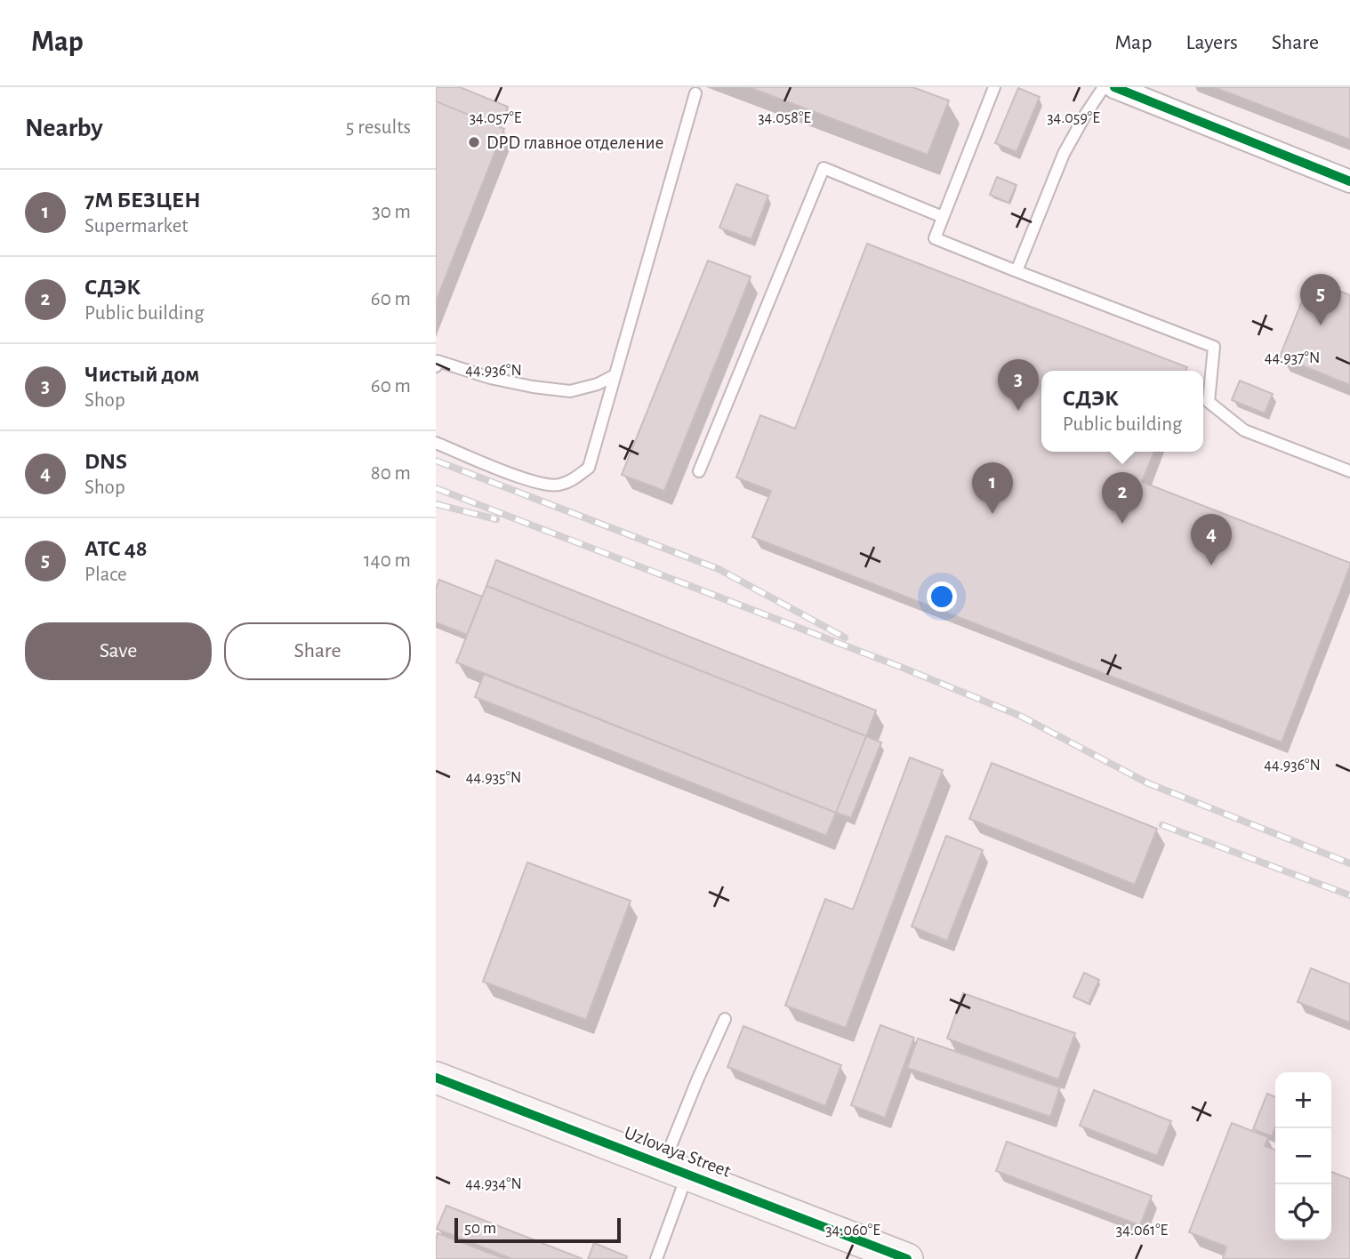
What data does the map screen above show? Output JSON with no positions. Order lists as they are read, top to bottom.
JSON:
{
  "streets": {
    "street": ["Uzlovaya Street"]
  },
  "places": ["DPD главное отделение"],
  "scale_bar": "50 m",
  "page": {
    "header": "Map",
    "nav": ["Map", "Layers", "Share"],
    "heading": ["Nearby", "5 results"],
    "list": [
      {
        "mark": "1",
        "name": "7М БЕЗЦЕН",
        "note": "Supermarket",
        "value": "30 m"
      },
      {
        "mark": "2",
        "name": "СДЭК",
        "note": "Public building",
        "value": "60 m"
      },
      {
        "mark": "3",
        "name": "Чистый дом",
        "note": "Shop",
        "value": "60 m"
      },
      {
        "mark": "4",
        "name": "DNS",
        "note": "Shop",
        "value": "80 m"
      },
      {
        "mark": "5",
        "name": "АТС 48",
        "note": "Place",
        "value": "140 m"
      }
    ],
    "pins": [
      "5",
      "3",
      "1",
      "2",
      "4"
    ],
    "popup": ["СДЭК", "Public building"],
    "buttons": ["Save", "Share"],
    "map_buttons": ["+", "−"],
    "scale": "50 m"
  },
  "coordinates": [
    "34.058°E",
    "34.059°E",
    "34.057°E",
    "44.937°N",
    "44.936°N",
    "44.935°N",
    "44.934°N",
    "34.060°E",
    "34.061°E"
  ]
}
